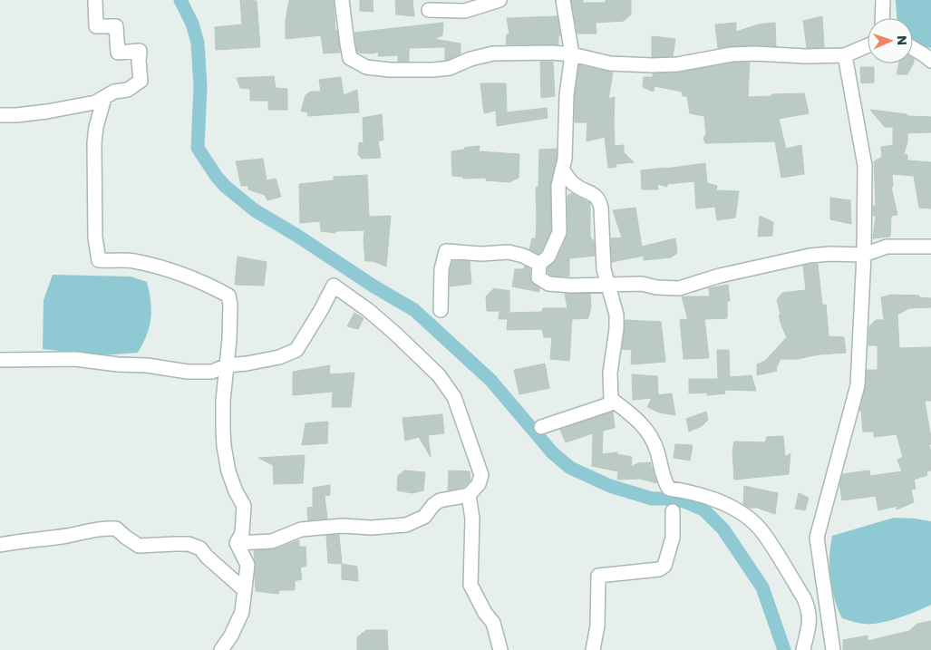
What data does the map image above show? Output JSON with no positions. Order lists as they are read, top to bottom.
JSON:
{
  "north": "right"
}
